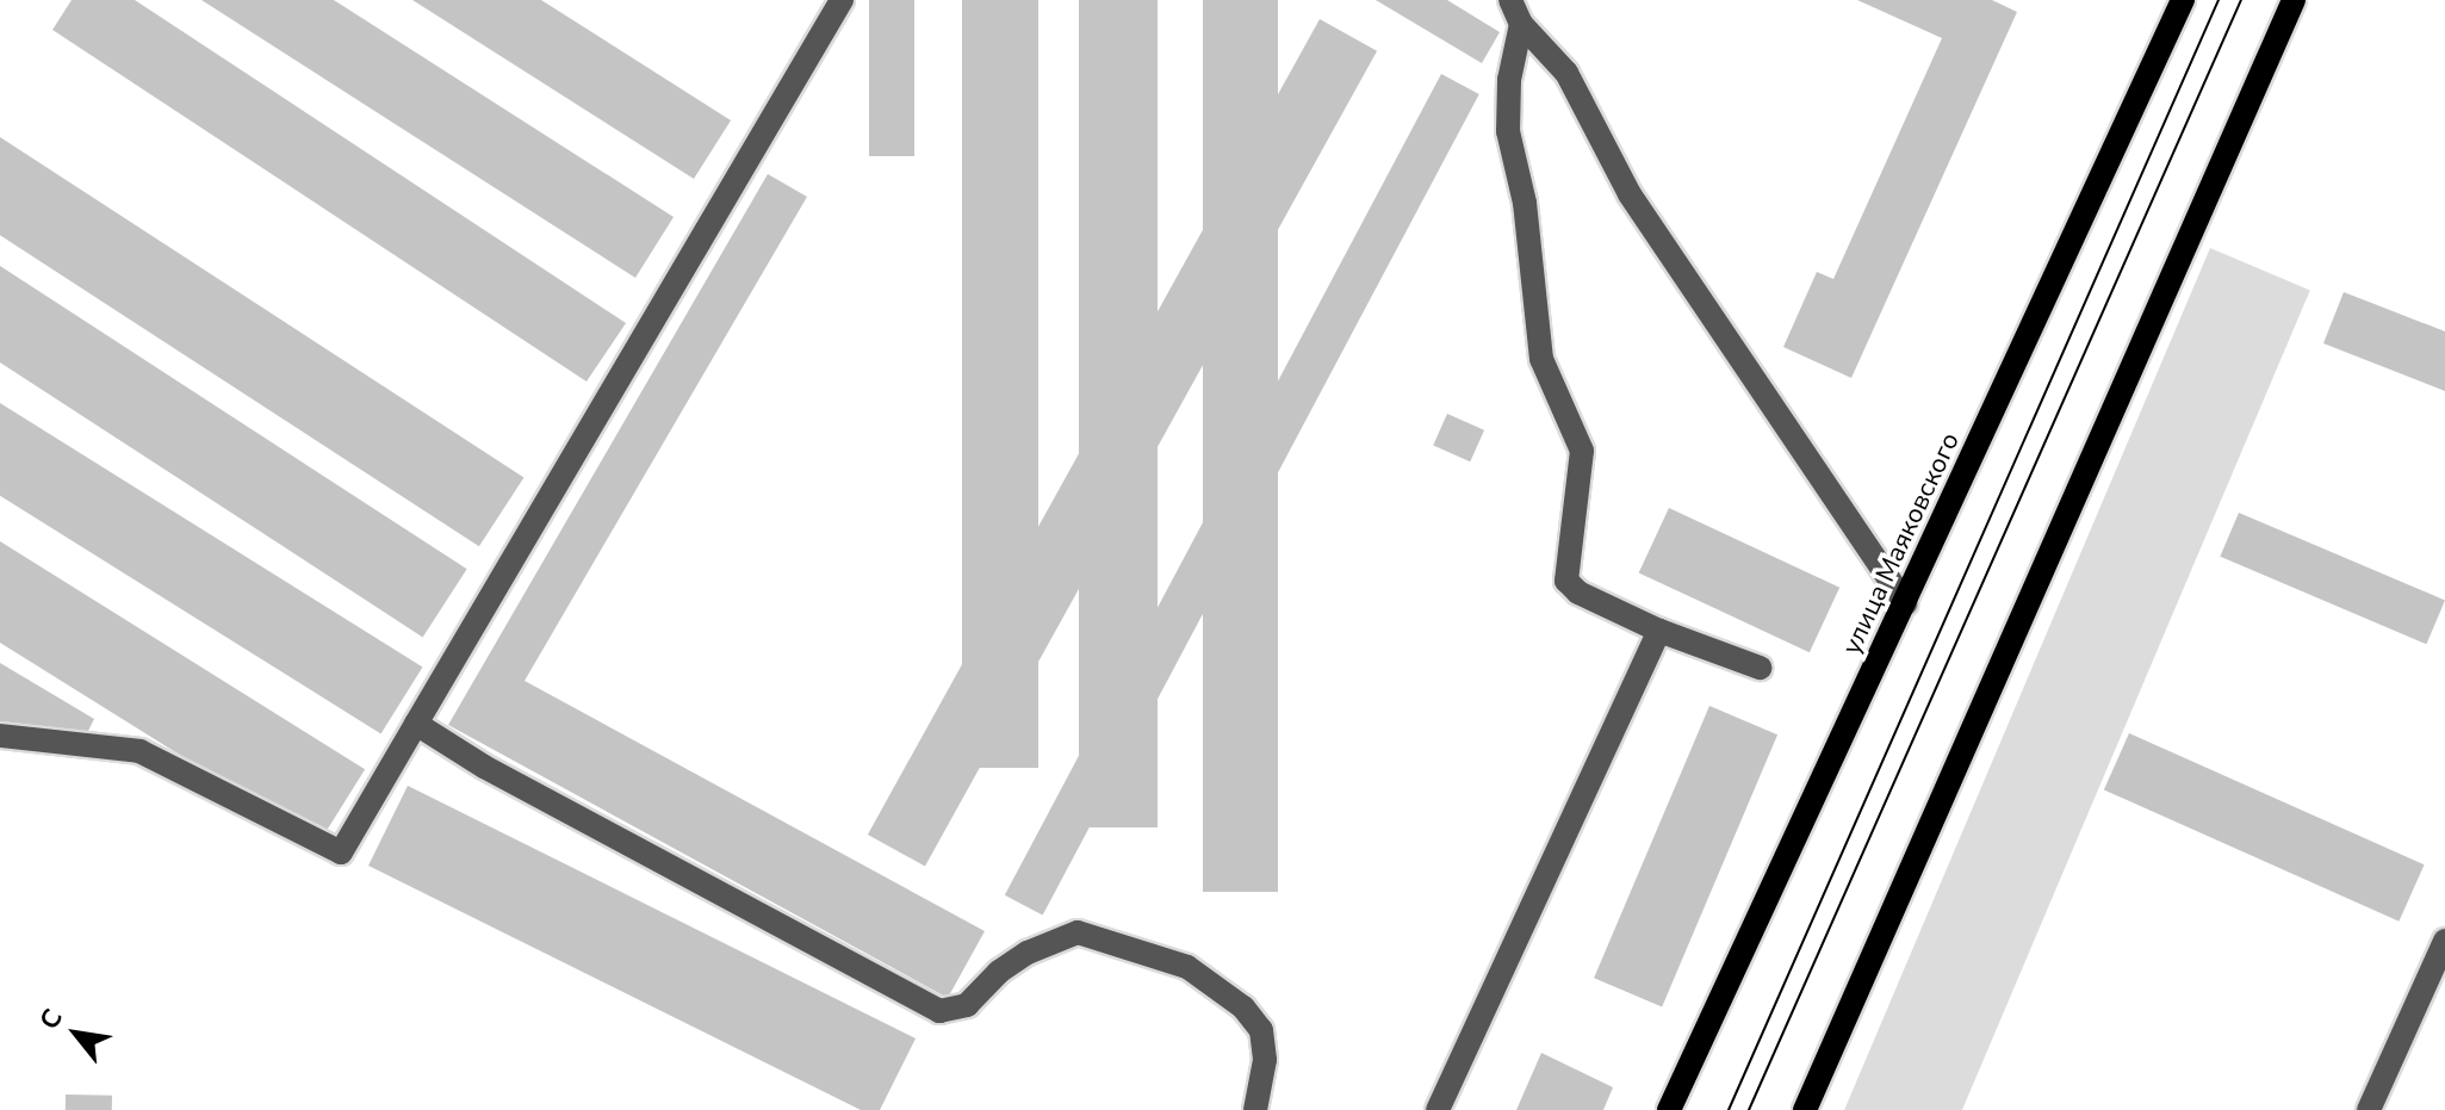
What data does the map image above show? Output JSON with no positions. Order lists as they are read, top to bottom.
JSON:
{
  "streets": {
    "main road": ["улица Маяковского"]
  },
  "north": "top left"
}
